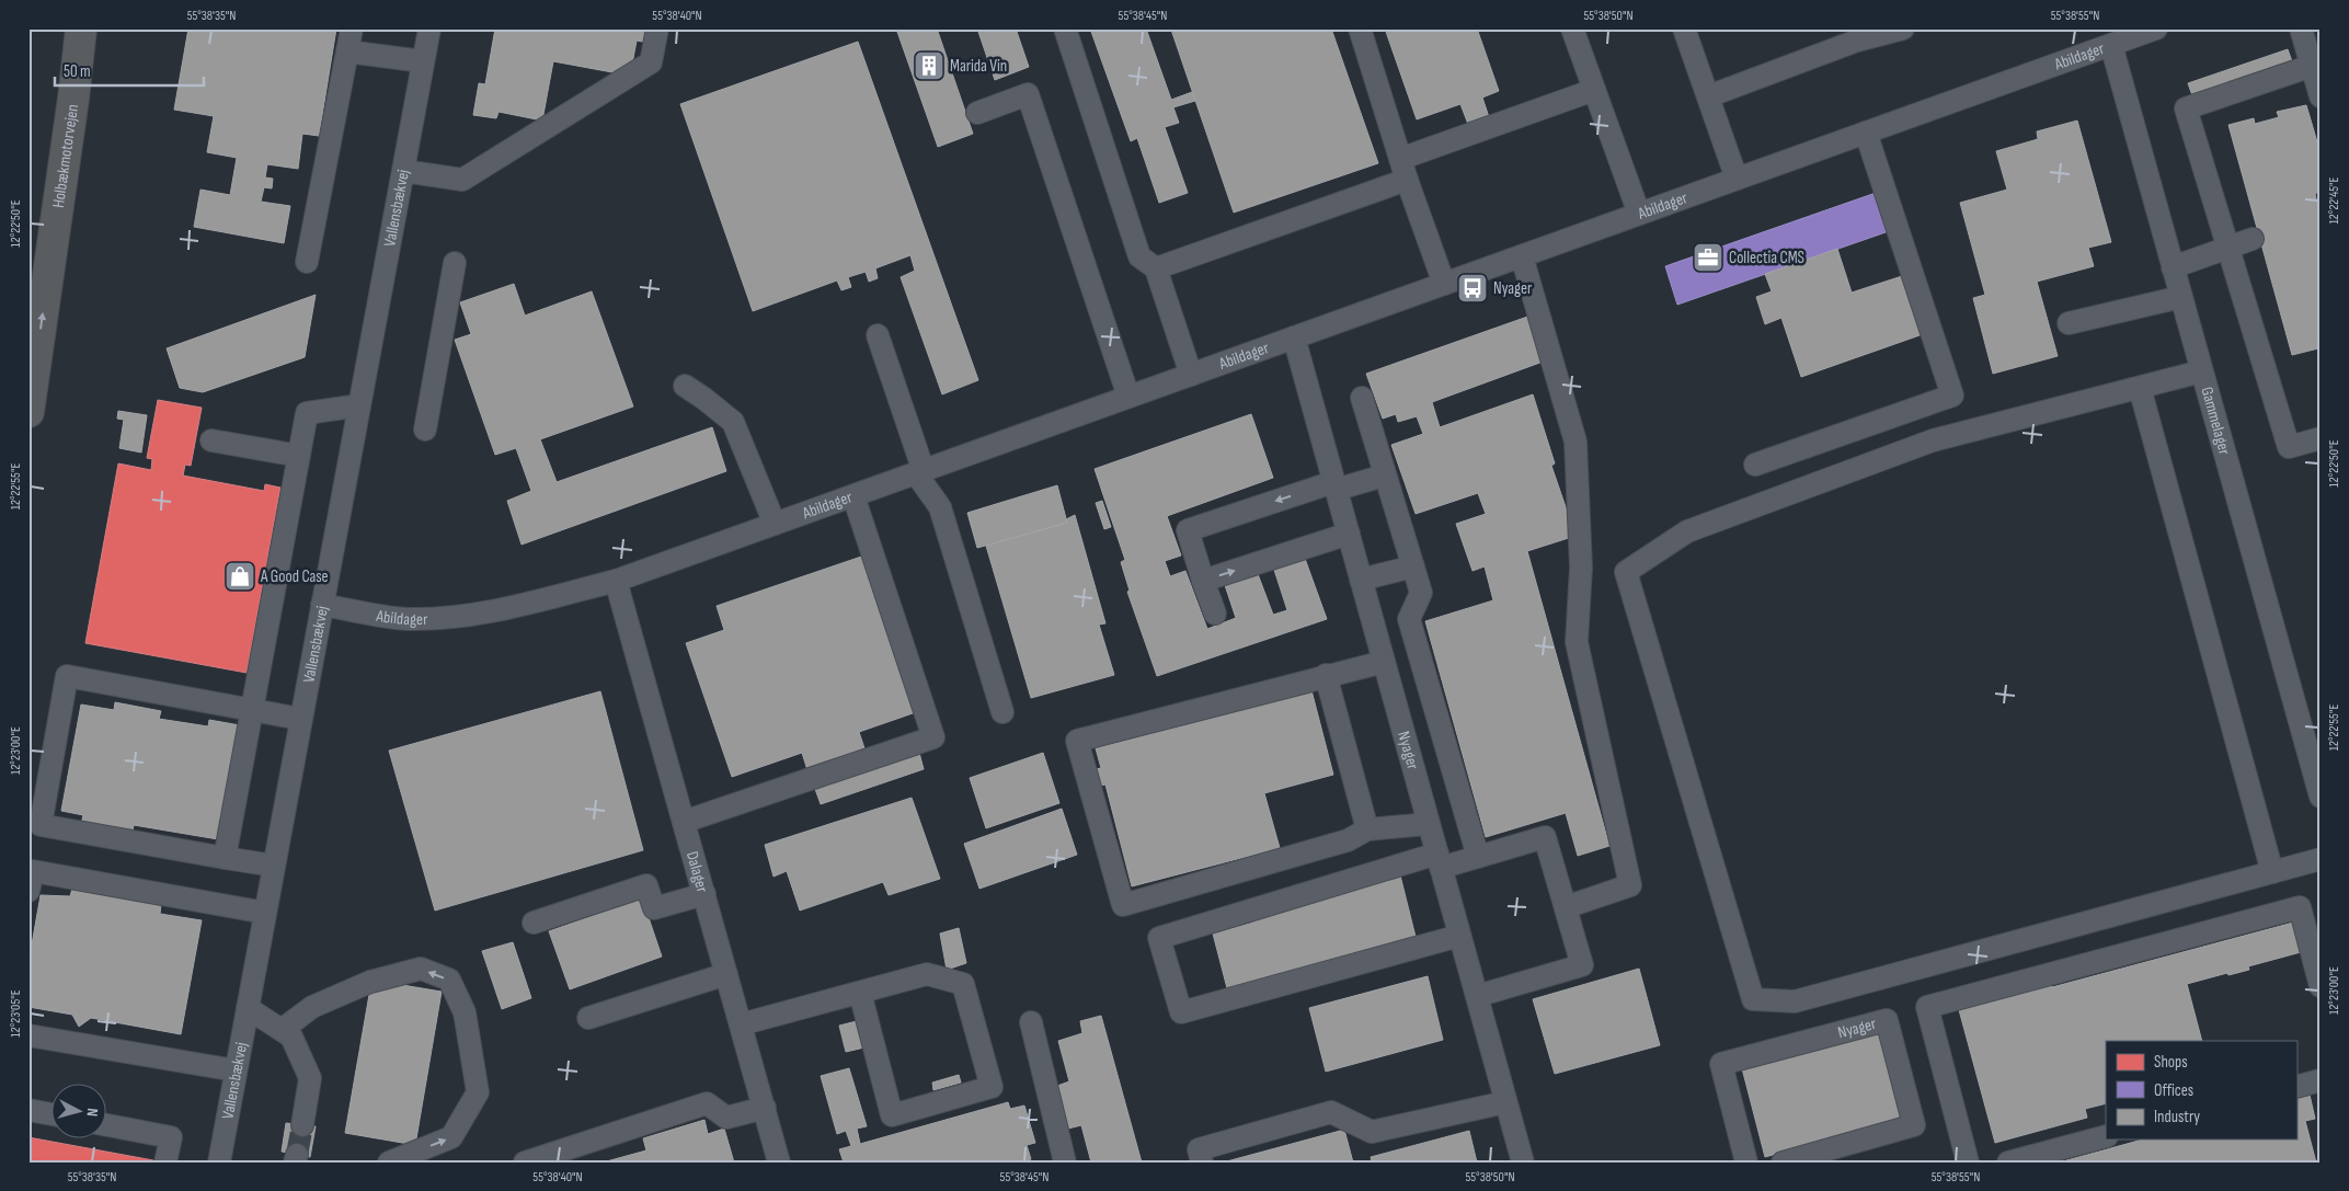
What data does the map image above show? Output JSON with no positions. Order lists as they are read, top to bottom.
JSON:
{
  "streets": {
    "highway": ["Holbækmotorvejen"],
    "street": [
      "Abildager",
      "Vallensbækvej",
      "Gammelager",
      "Nyager",
      "Dalager"
    ]
  },
  "crossings": [
    ["Abildager", "Vallensbækvej"],
    ["Abildager", "Gammelager"],
    ["Abildager", "Nyager"],
    ["Abildager", "Dalager"]
  ],
  "one_way": ["Holbækmotorvejen"],
  "places": {
    "building": ["Marida Vin"],
    "office": ["Collectia CMS"],
    "bus stop": ["Nyager"],
    "shop": ["A Good Case"]
  },
  "legend": ["Shops", "Offices", "Industry"],
  "scale_bar": "50 m",
  "north": "right",
  "coordinates": [
    "55°38'35\"N",
    "55°38'40\"N",
    "55°38'45\"N",
    "55°38'50\"N",
    "55°38'55\"N",
    "12°22'45\"E",
    "12°22'50\"E",
    "12°22'55\"E",
    "12°23'00\"E",
    "12°23'05\"E"
  ]
}
